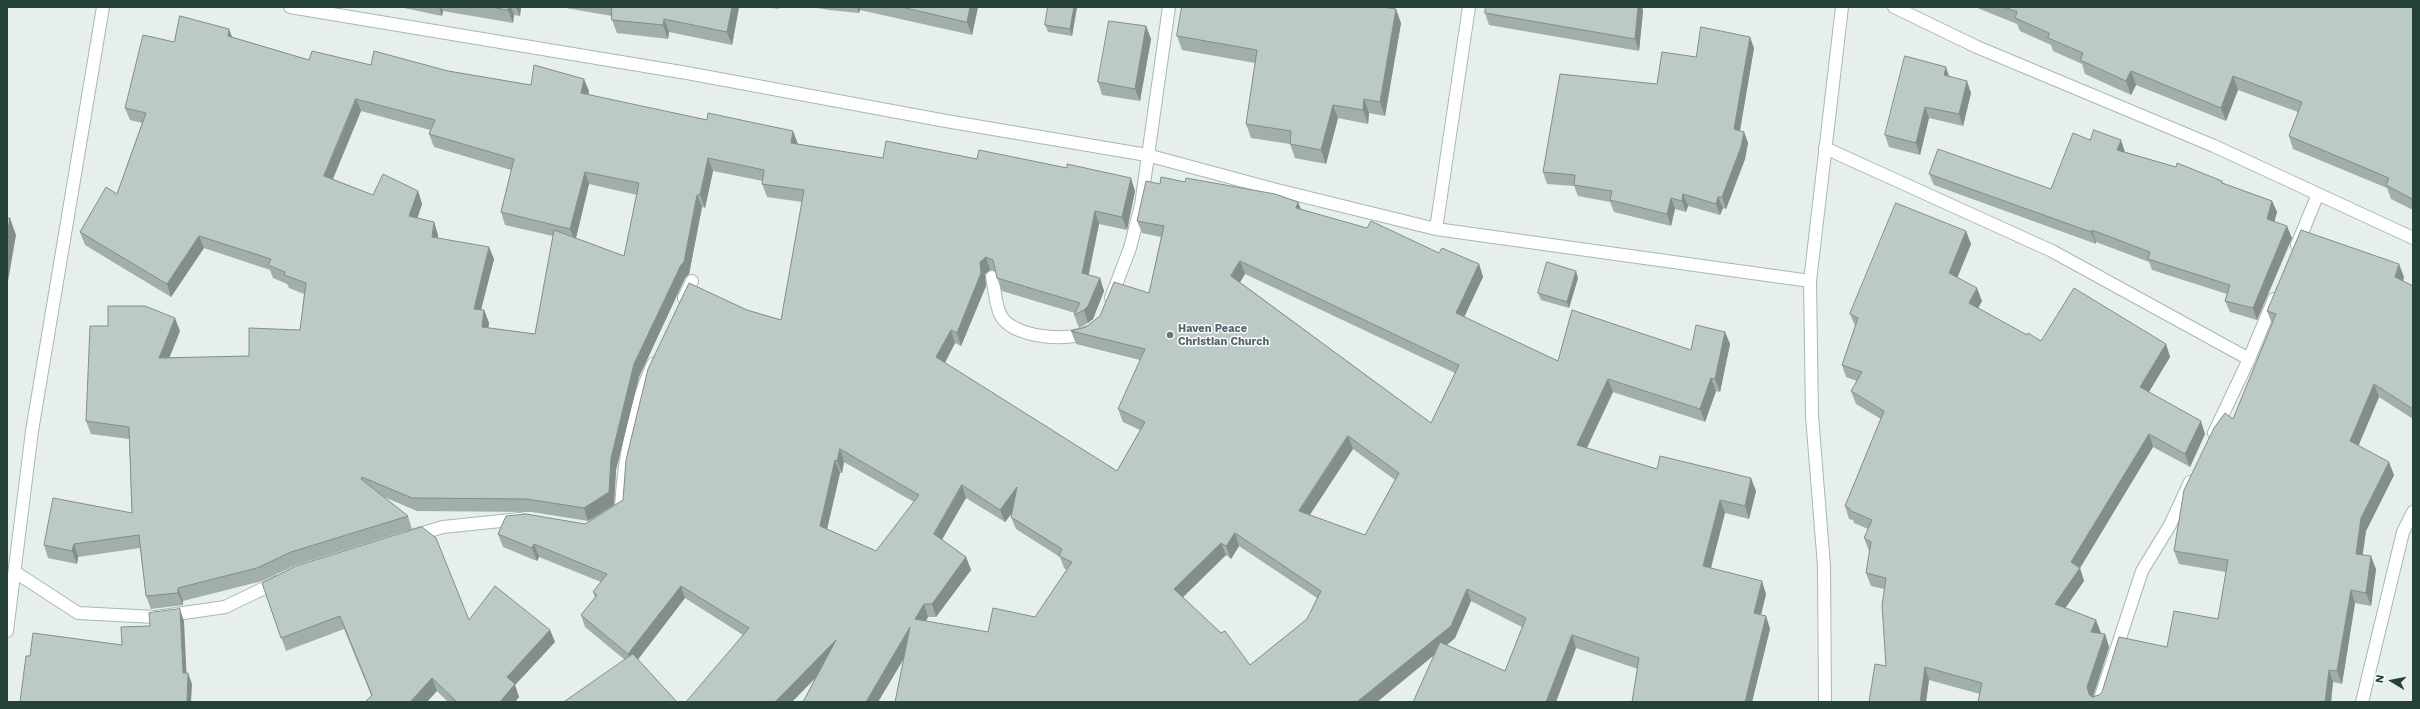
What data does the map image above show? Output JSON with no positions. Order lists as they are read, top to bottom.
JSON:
{
  "places": ["Haven Peace Christian Church"],
  "north": "left"
}
